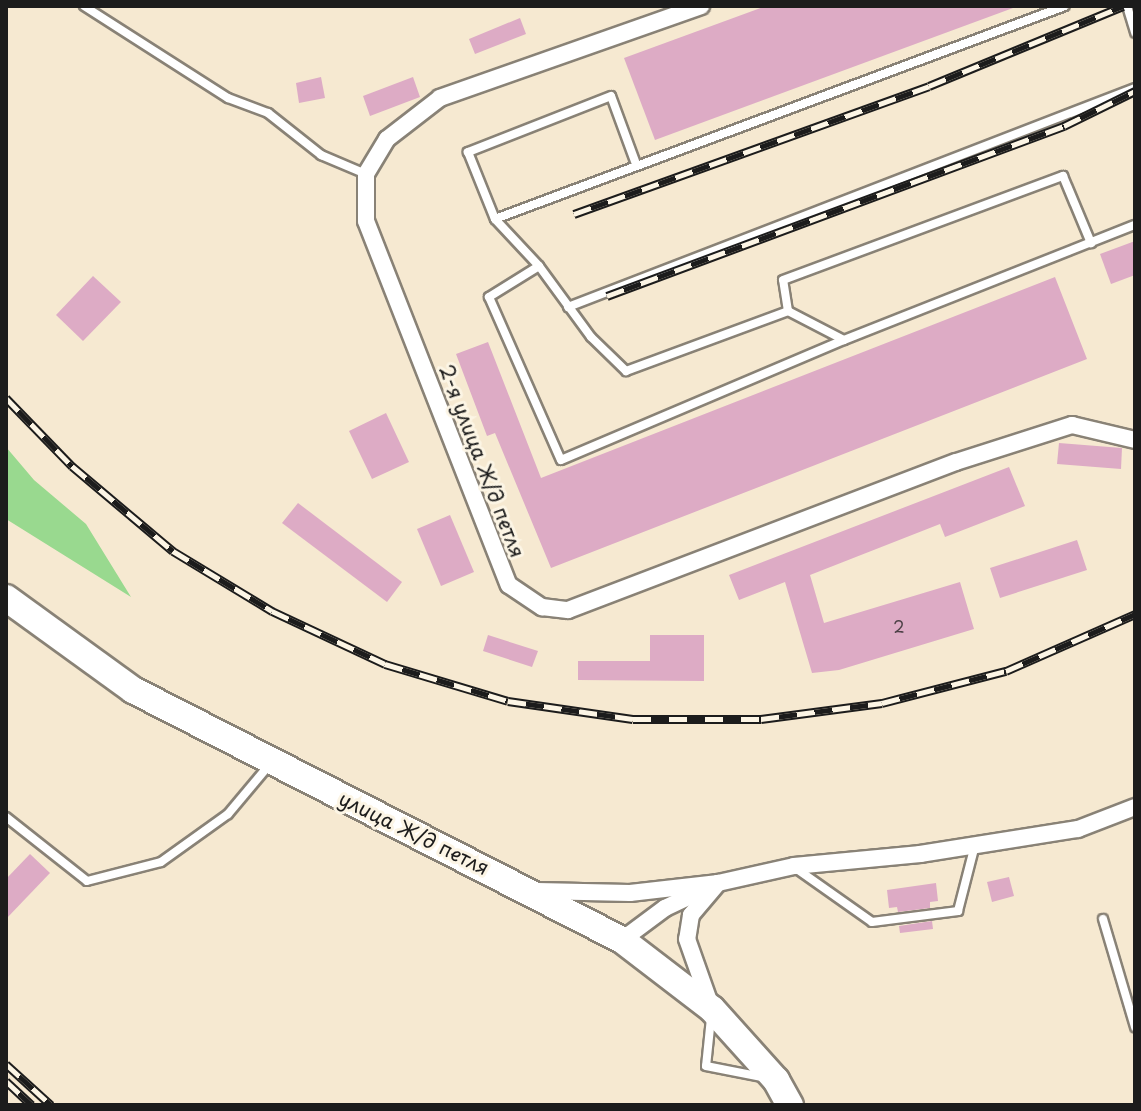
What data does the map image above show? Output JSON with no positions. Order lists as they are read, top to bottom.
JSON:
{
  "streets": {
    "main road": ["улица Ж/д петля"],
    "street": ["2-я улица Ж/д петля"]
  },
  "house_numbers": ["2"]
}
